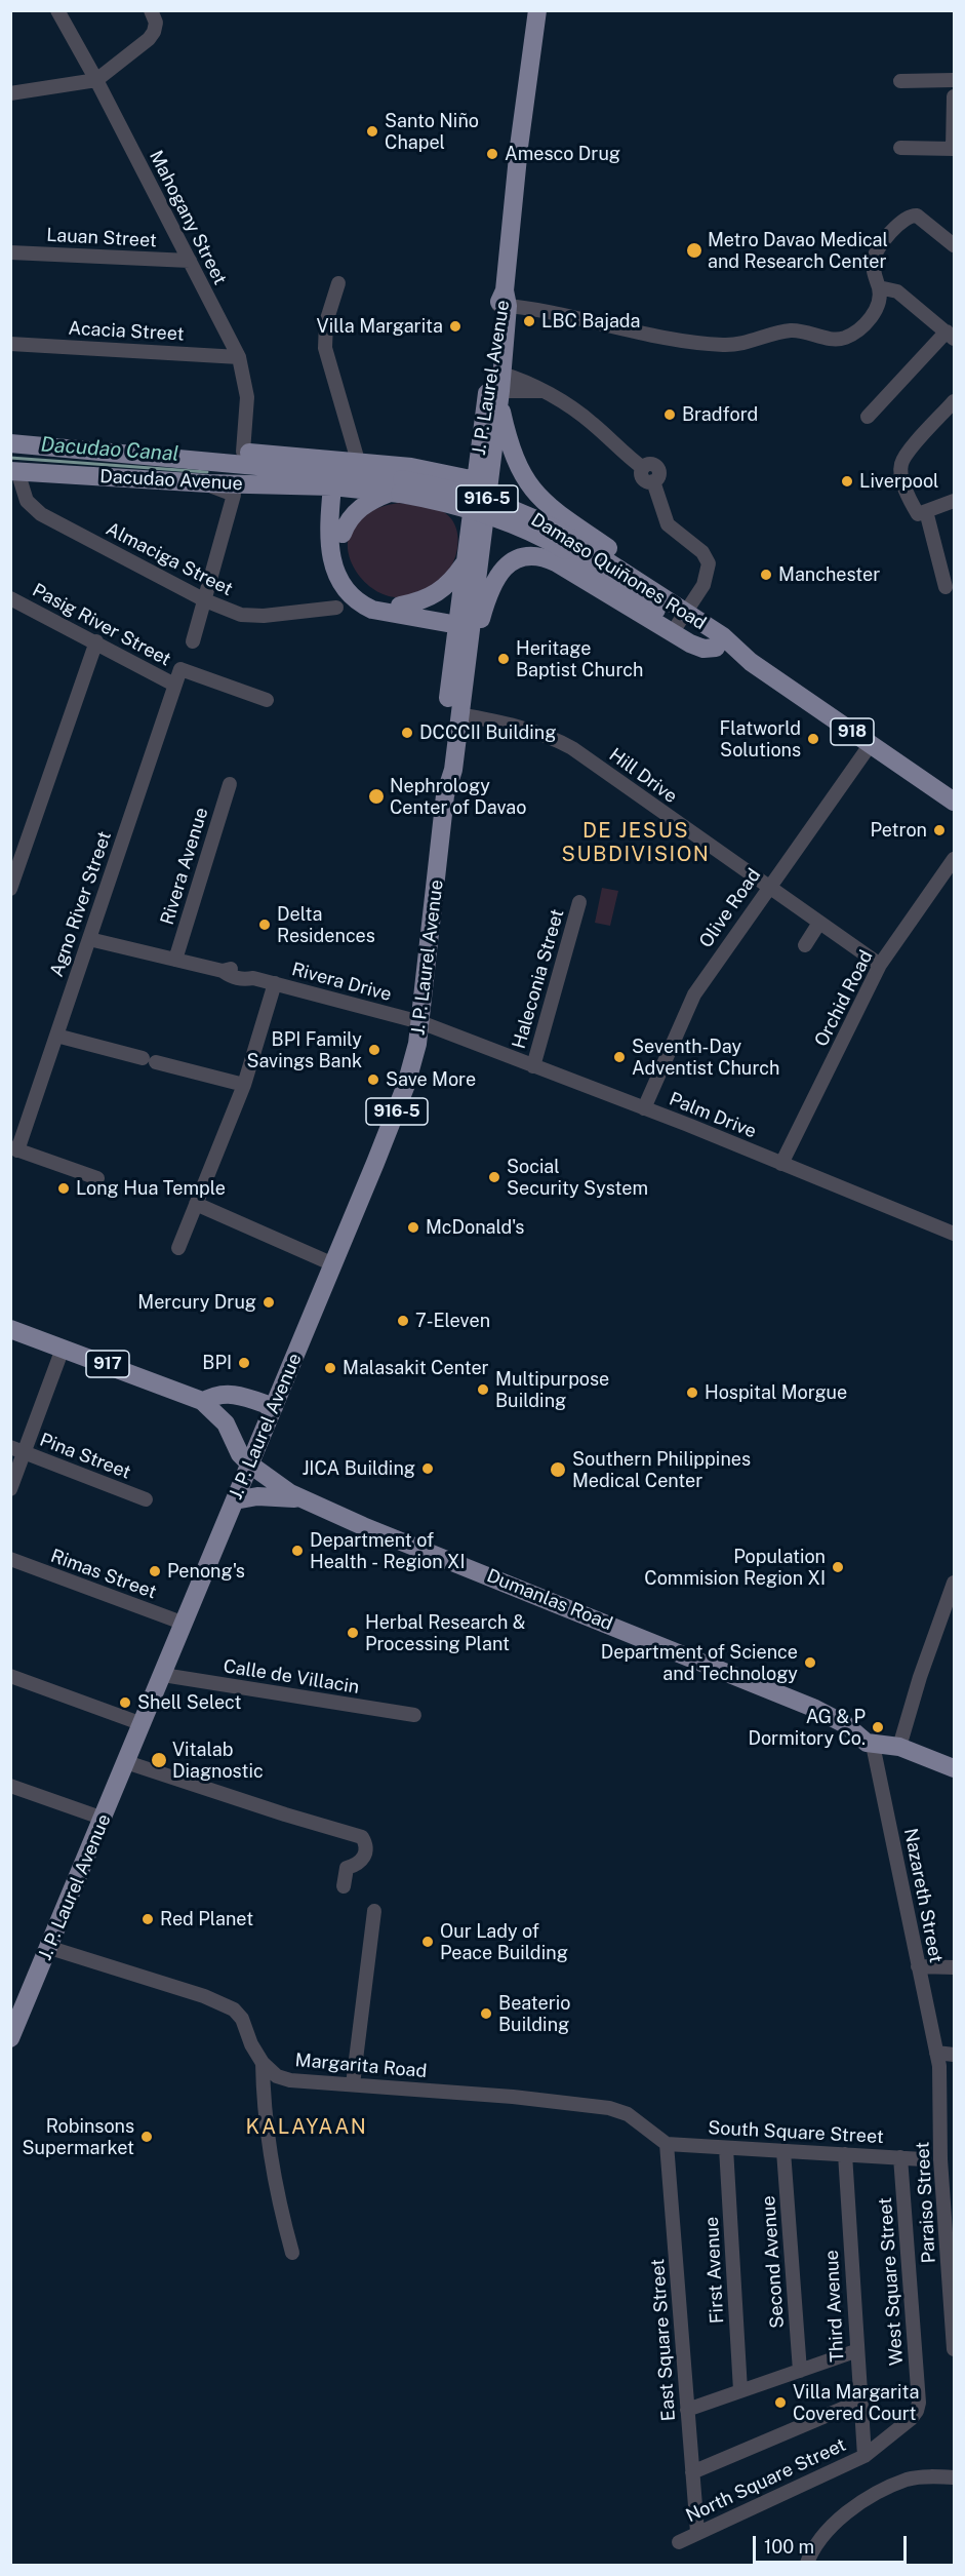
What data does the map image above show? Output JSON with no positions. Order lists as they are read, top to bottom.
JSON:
{
  "streets": {
    "main road": [
      "J. P. Laurel Avenue",
      "Dacudao Avenue",
      "916-5",
      "Damaso Quiñones Road",
      "918",
      "917",
      "Dumanlas Road"
    ],
    "street": [
      "Mahogany Street",
      "Lauan Street",
      "Acacia Street",
      "Almaciga Street",
      "Pasig River Street",
      "Hill Drive",
      "Rivera Avenue",
      "Agno River Street",
      "Olive Road",
      "Haleconia Street",
      "Rivera Drive",
      "Orchid Road",
      "Palm Drive",
      "Pina Street",
      "Rimas Street",
      "Calle de Villacin",
      "Nazareth Street",
      "Margarita Road",
      "South Square Street",
      "Paraiso Street",
      "Second Avenue",
      "First Avenue",
      "West Square Street",
      "Third Avenue",
      "East Square Street",
      "North Square Street"
    ]
  },
  "crossings": [
    ["Mahogany Street", "Lauan Street"],
    ["Mahogany Street", "Acacia Street"],
    ["Mahogany Street", "Dacudao Avenue"],
    ["J. P. Laurel Avenue", "Dacudao Avenue"],
    ["J. P. Laurel Avenue", "Hill Drive"],
    ["J. P. Laurel Avenue", "Rivera Drive"],
    ["J. P. Laurel Avenue", "Palm Drive"],
    ["J. P. Laurel Avenue", "917"],
    ["J. P. Laurel Avenue", "Rimas Street"],
    ["J. P. Laurel Avenue", "Dumanlas Road"],
    ["J. P. Laurel Avenue", "Calle de Villacin"],
    ["J. P. Laurel Avenue", "Margarita Road"],
    ["Dacudao Avenue", "Almaciga Street"],
    ["Dacudao Avenue", "Damaso Quiñones Road"],
    ["Damaso Quiñones Road", "Olive Road"],
    ["Pasig River Street", "Agno River Street"],
    ["Hill Drive", "Olive Road"],
    ["Hill Drive", "Orchid Road"],
    ["Rivera Avenue", "Rivera Drive"],
    ["Agno River Street", "Rivera Drive"],
    ["Olive Road", "Palm Drive"],
    ["Haleconia Street", "Palm Drive"],
    ["Rivera Drive", "Palm Drive"],
    ["Orchid Road", "Palm Drive"],
    ["917", "Dumanlas Road"],
    ["Dumanlas Road", "Nazareth Street"],
    ["Nazareth Street", "Paraiso Street"],
    ["Margarita Road", "South Square Street"],
    ["Margarita Road", "East Square Street"],
    ["South Square Street", "Second Avenue"],
    ["South Square Street", "First Avenue"],
    ["South Square Street", "West Square Street"],
    ["South Square Street", "Third Avenue"],
    ["South Square Street", "East Square Street"],
    ["West Square Street", "North Square Street"],
    ["Third Avenue", "North Square Street"],
    ["East Square Street", "North Square Street"]
  ],
  "districts": ["DE JESUS SUBDIVISION", "KALAYAAN"],
  "water": ["Dacudao Canal"],
  "places": [
    "Santo Niño Chapel",
    "Amesco Drug",
    "Metro Davao Medical and Research Center",
    "LBC Bajada",
    "Villa Margarita",
    "Bradford",
    "Liverpool",
    "Manchester",
    "Heritage Baptist Church",
    "DCCCII Building",
    "Flatworld Solutions",
    "Nephrology Center of Davao",
    "Petron",
    "Delta Residences",
    "BPI Family Savings Bank",
    "Seventh-Day Adventist Church",
    "Save More",
    "Social Security System",
    "Long Hua Temple",
    "McDonald's",
    "Mercury Drug",
    "7-Eleven",
    "BPI",
    "Malasakit Center",
    "Multipurpose Building",
    "Hospital Morgue",
    "JICA Building",
    "Southern Philippines Medical Center",
    "Department of Health - Region XI",
    "Population Commision Region XI",
    "Penong's",
    "Herbal Research & Processing Plant",
    "Department of Science and Technology",
    "Shell Select",
    "AG & P Dormitory Co.",
    "Vitalab Diagnostic",
    "Red Planet",
    "Our Lady of Peace Building",
    "Beaterio Building",
    "Robinsons Supermarket",
    "Villa Margarita Covered Court"
  ],
  "scale_bar": "100 m"
}
